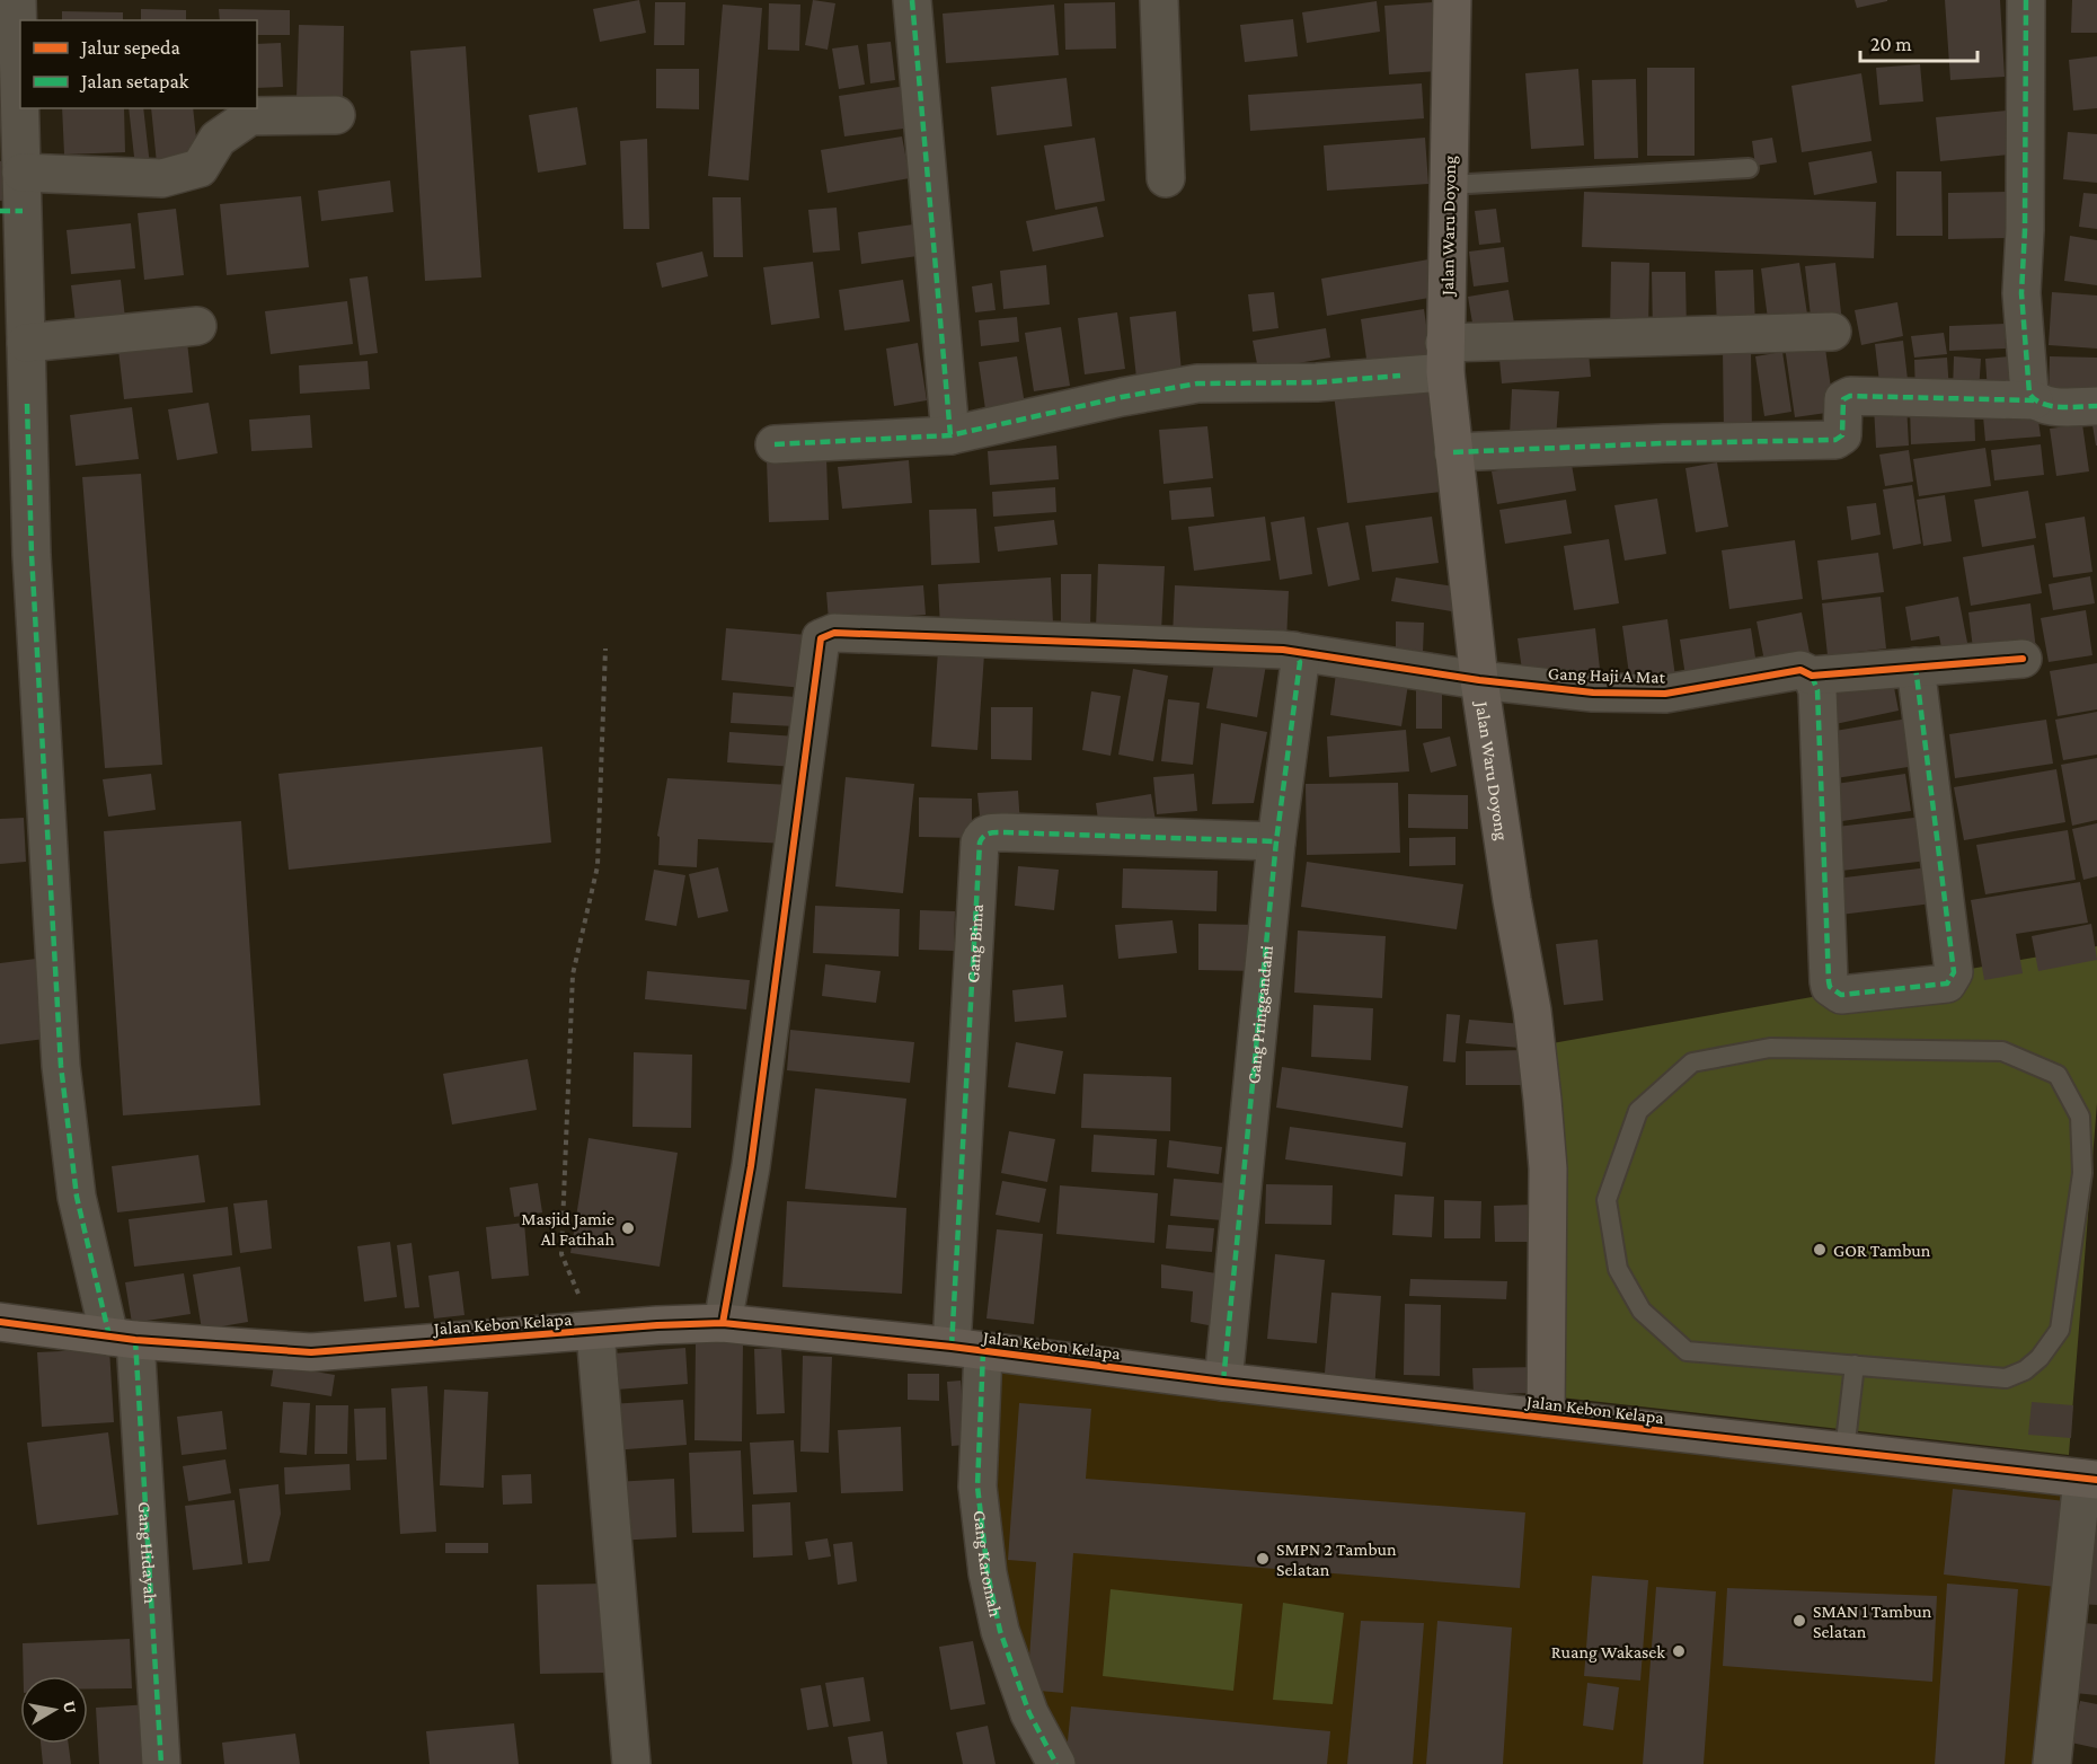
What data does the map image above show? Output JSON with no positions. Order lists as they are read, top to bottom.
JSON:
{
  "streets": {
    "street": [
      "Jalan Waru Doyong",
      "Gang Haji A Mat",
      "Gang Bima",
      "Gang Pringgandani",
      "Jalan Kebon Kelapa",
      "Gang Hidayah",
      "Gang Karomah"
    ]
  },
  "crossings": [
    ["Jalan Waru Doyong", "Gang Haji A Mat"],
    ["Jalan Waru Doyong", "Jalan Kebon Kelapa"],
    ["Gang Haji A Mat", "Gang Pringgandani"],
    ["Gang Haji A Mat", "Jalan Kebon Kelapa"],
    ["Gang Bima", "Gang Pringgandani"],
    ["Gang Bima", "Jalan Kebon Kelapa"],
    ["Gang Bima", "Gang Karomah"],
    ["Gang Pringgandani", "Jalan Kebon Kelapa"],
    ["Jalan Kebon Kelapa", "Gang Hidayah"],
    ["Jalan Kebon Kelapa", "Gang Karomah"]
  ],
  "places": [
    "Masjid Jamie Al Fatihah",
    "GOR Tambun",
    "SMPN 2 Tambun Selatan",
    "SMAN 1 Tambun Selatan",
    "Ruang Wakasek"
  ],
  "legend": ["Jalur sepeda", "Jalan setapak"],
  "scale_bar": "20 m",
  "north": "right"
}
